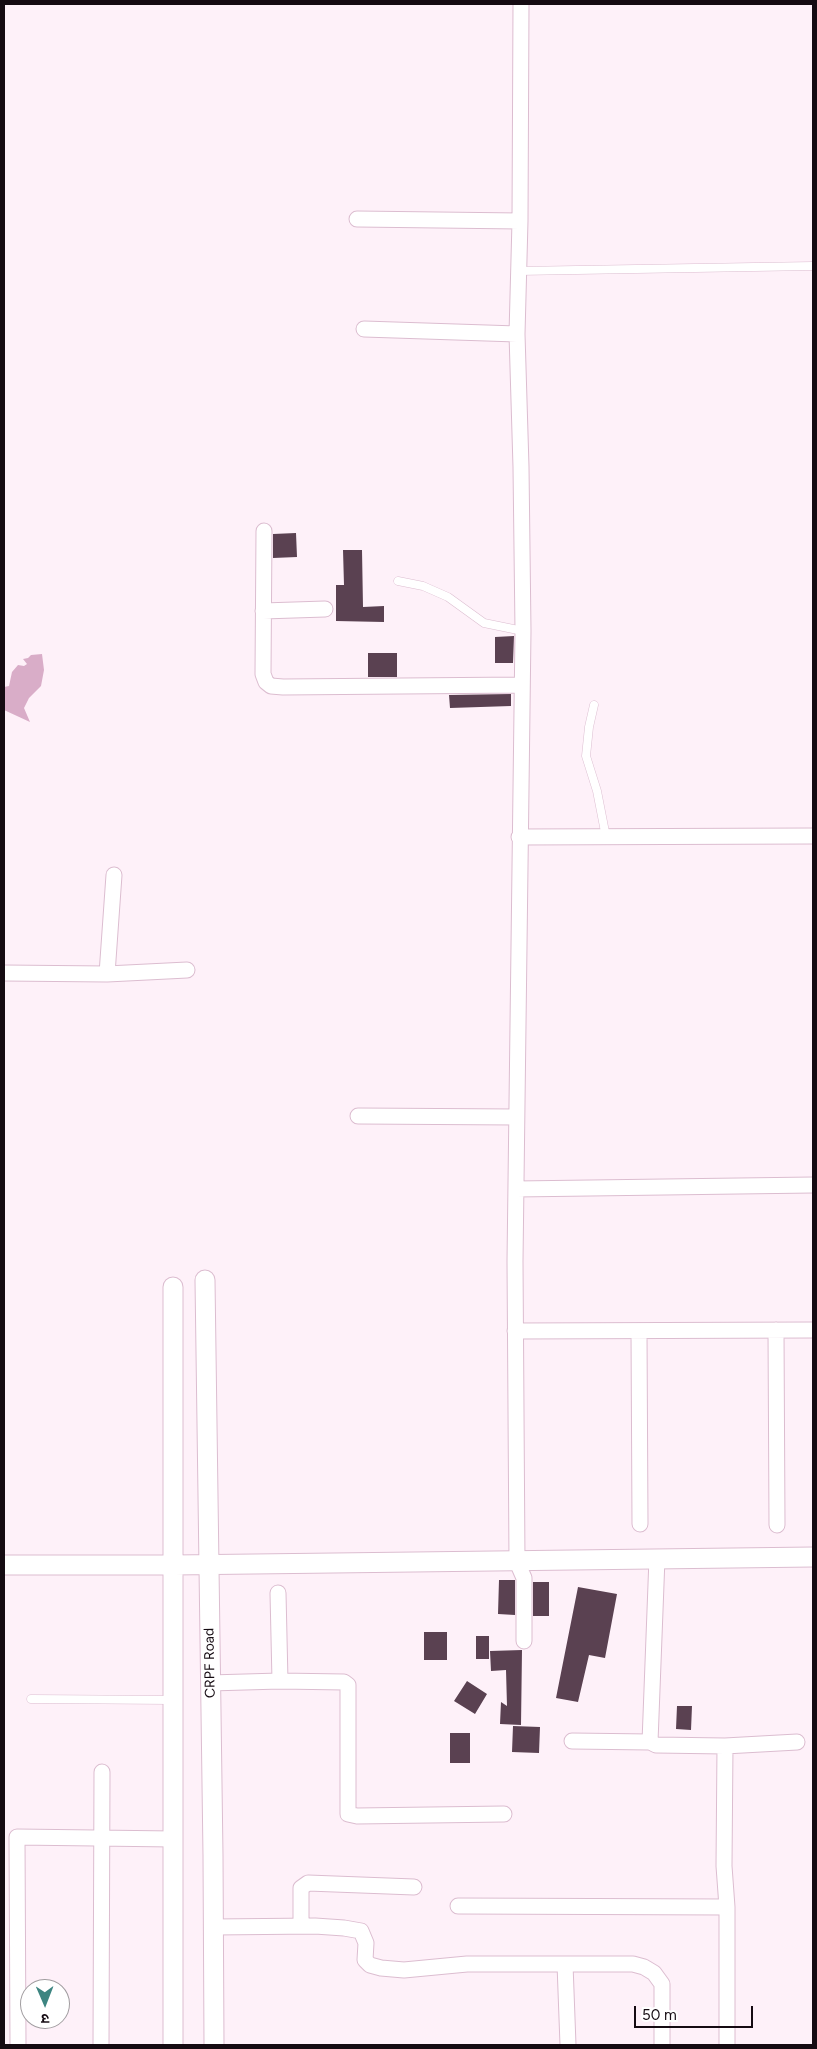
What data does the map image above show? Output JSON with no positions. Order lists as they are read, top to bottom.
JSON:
{
  "streets": {
    "street": ["CRPF Road"]
  },
  "scale_bar": "50 m",
  "north": "bottom"
}
